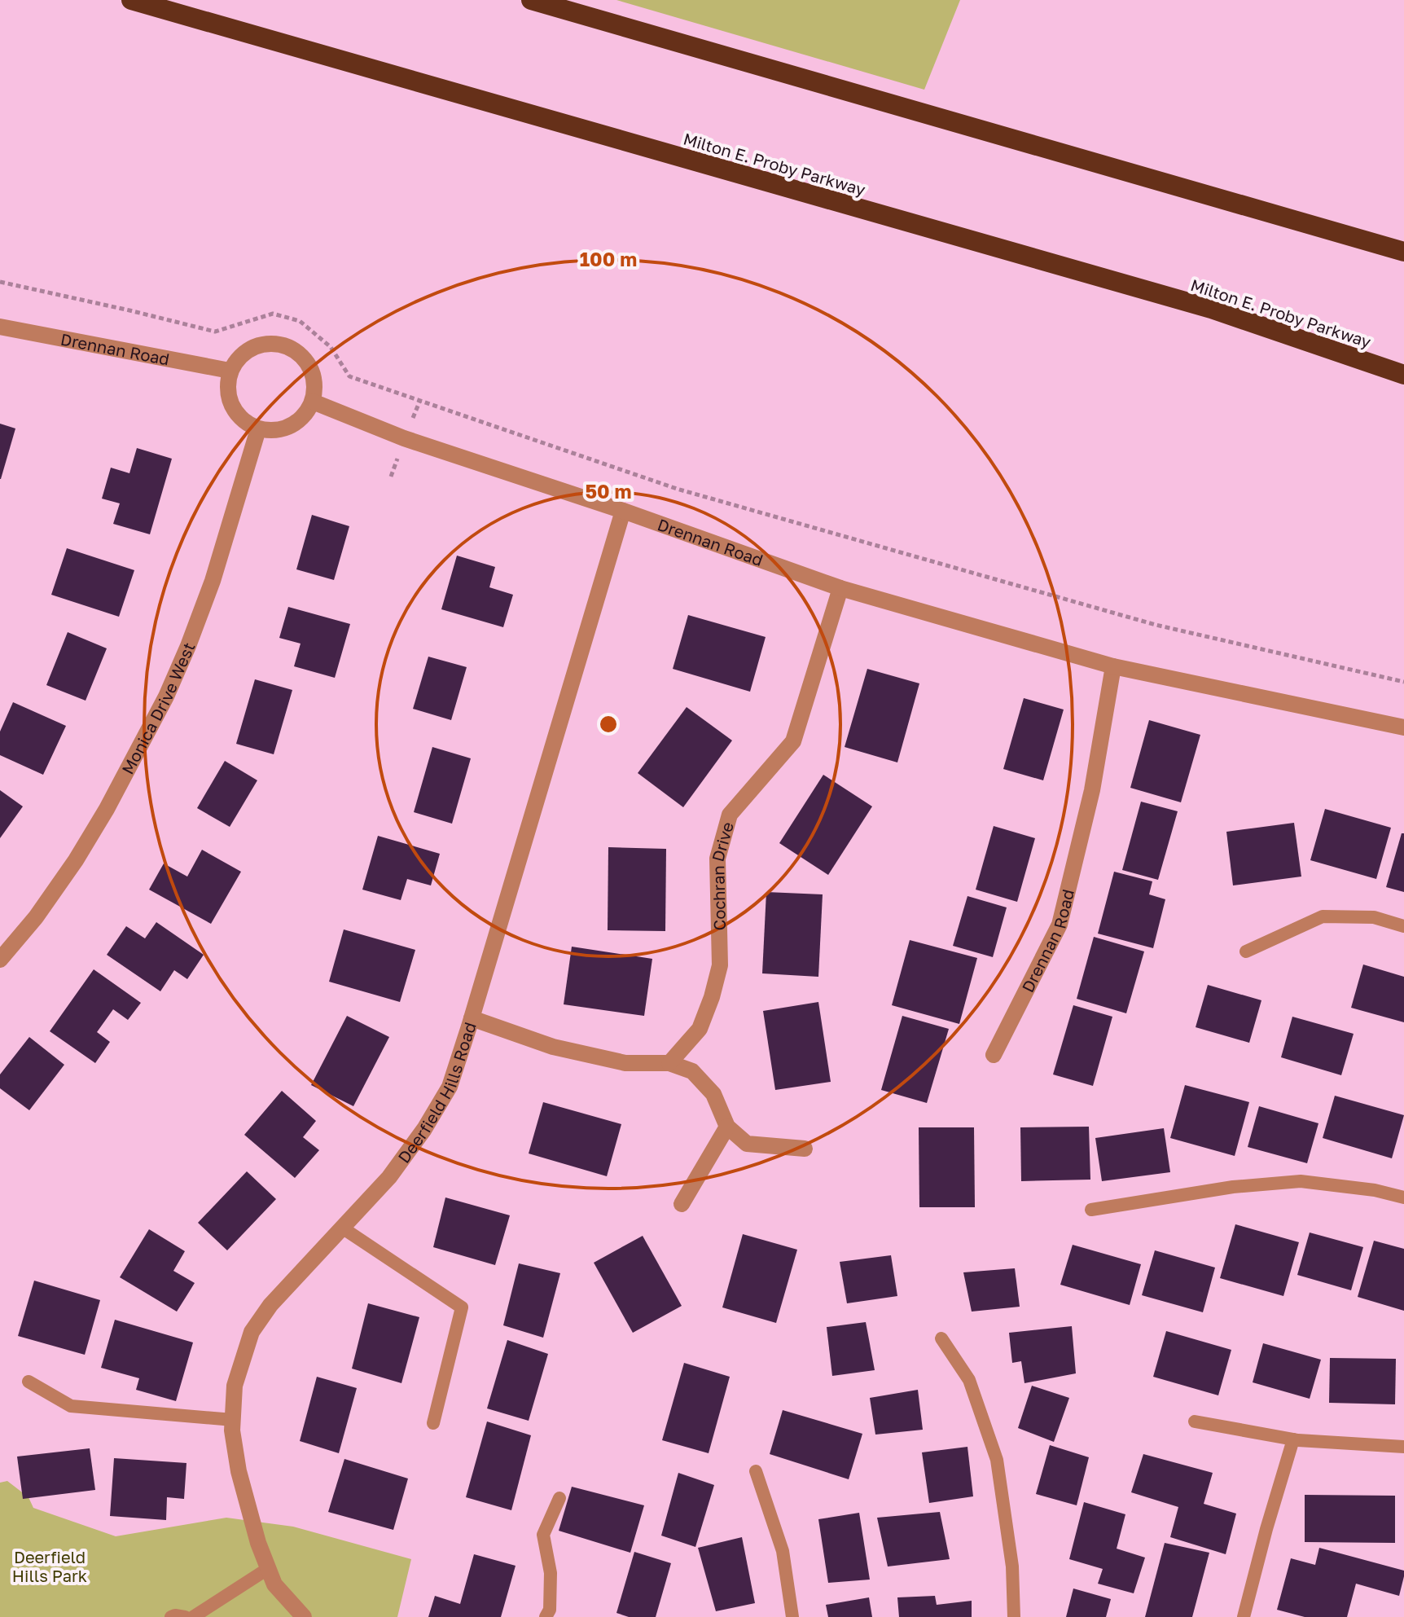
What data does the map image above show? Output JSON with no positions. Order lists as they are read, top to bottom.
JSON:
{
  "streets": {
    "highway": ["Milton E. Proby Parkway"],
    "street": [
      "Drennan Road",
      "Monica Drive West",
      "Cochran Drive",
      "Deerfield Hills Road"
    ]
  },
  "crossings": [
    ["Drennan Road", "Monica Drive West"],
    ["Drennan Road", "Cochran Drive"],
    ["Drennan Road", "Deerfield Hills Road"]
  ],
  "parks": ["Deerfield Hills Park"],
  "rings": ["100 m", "50 m"]
}
